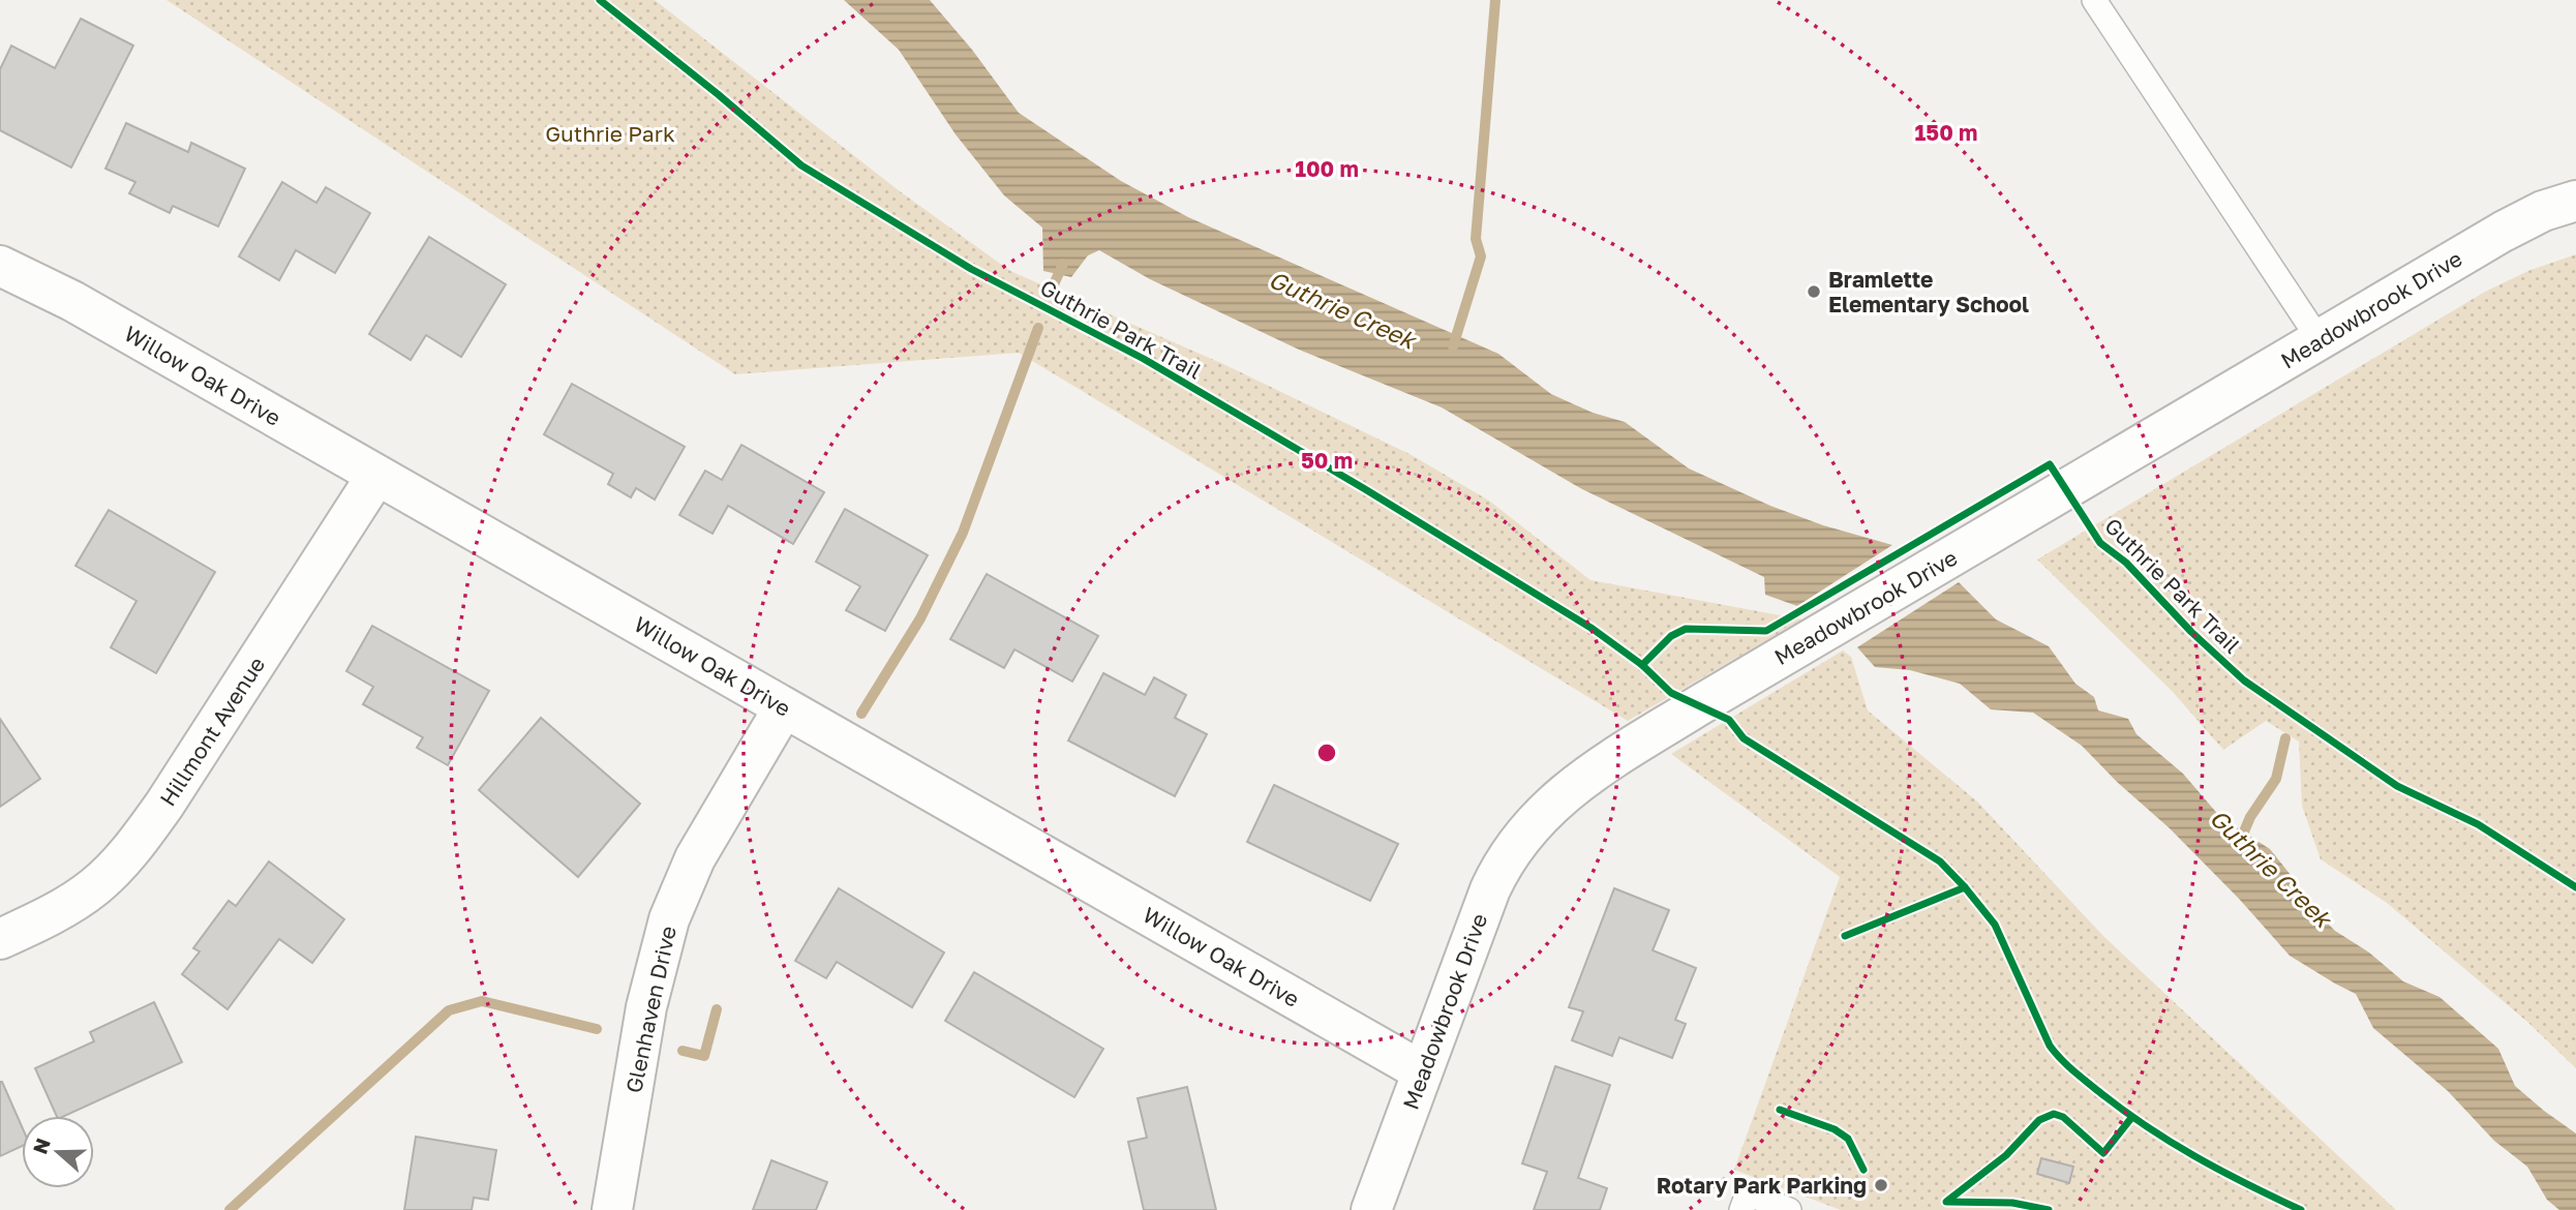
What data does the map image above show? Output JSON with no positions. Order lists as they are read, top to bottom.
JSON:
{
  "streets": {
    "street": [
      "Meadowbrook Drive",
      "Willow Oak Drive",
      "Hillmont Avenue",
      "Glenhaven Drive"
    ],
    "cycle path": ["Guthrie Park Trail"]
  },
  "crossings": [
    ["Meadowbrook Drive", "Willow Oak Drive"],
    ["Willow Oak Drive", "Hillmont Avenue"],
    ["Willow Oak Drive", "Glenhaven Drive"]
  ],
  "water": ["Guthrie Creek"],
  "parks": ["Guthrie Park"],
  "places": ["Bramlette Elementary School", "Rotary Park Parking"],
  "north": "left",
  "rings": ["150 m", "100 m", "50 m"]
}
